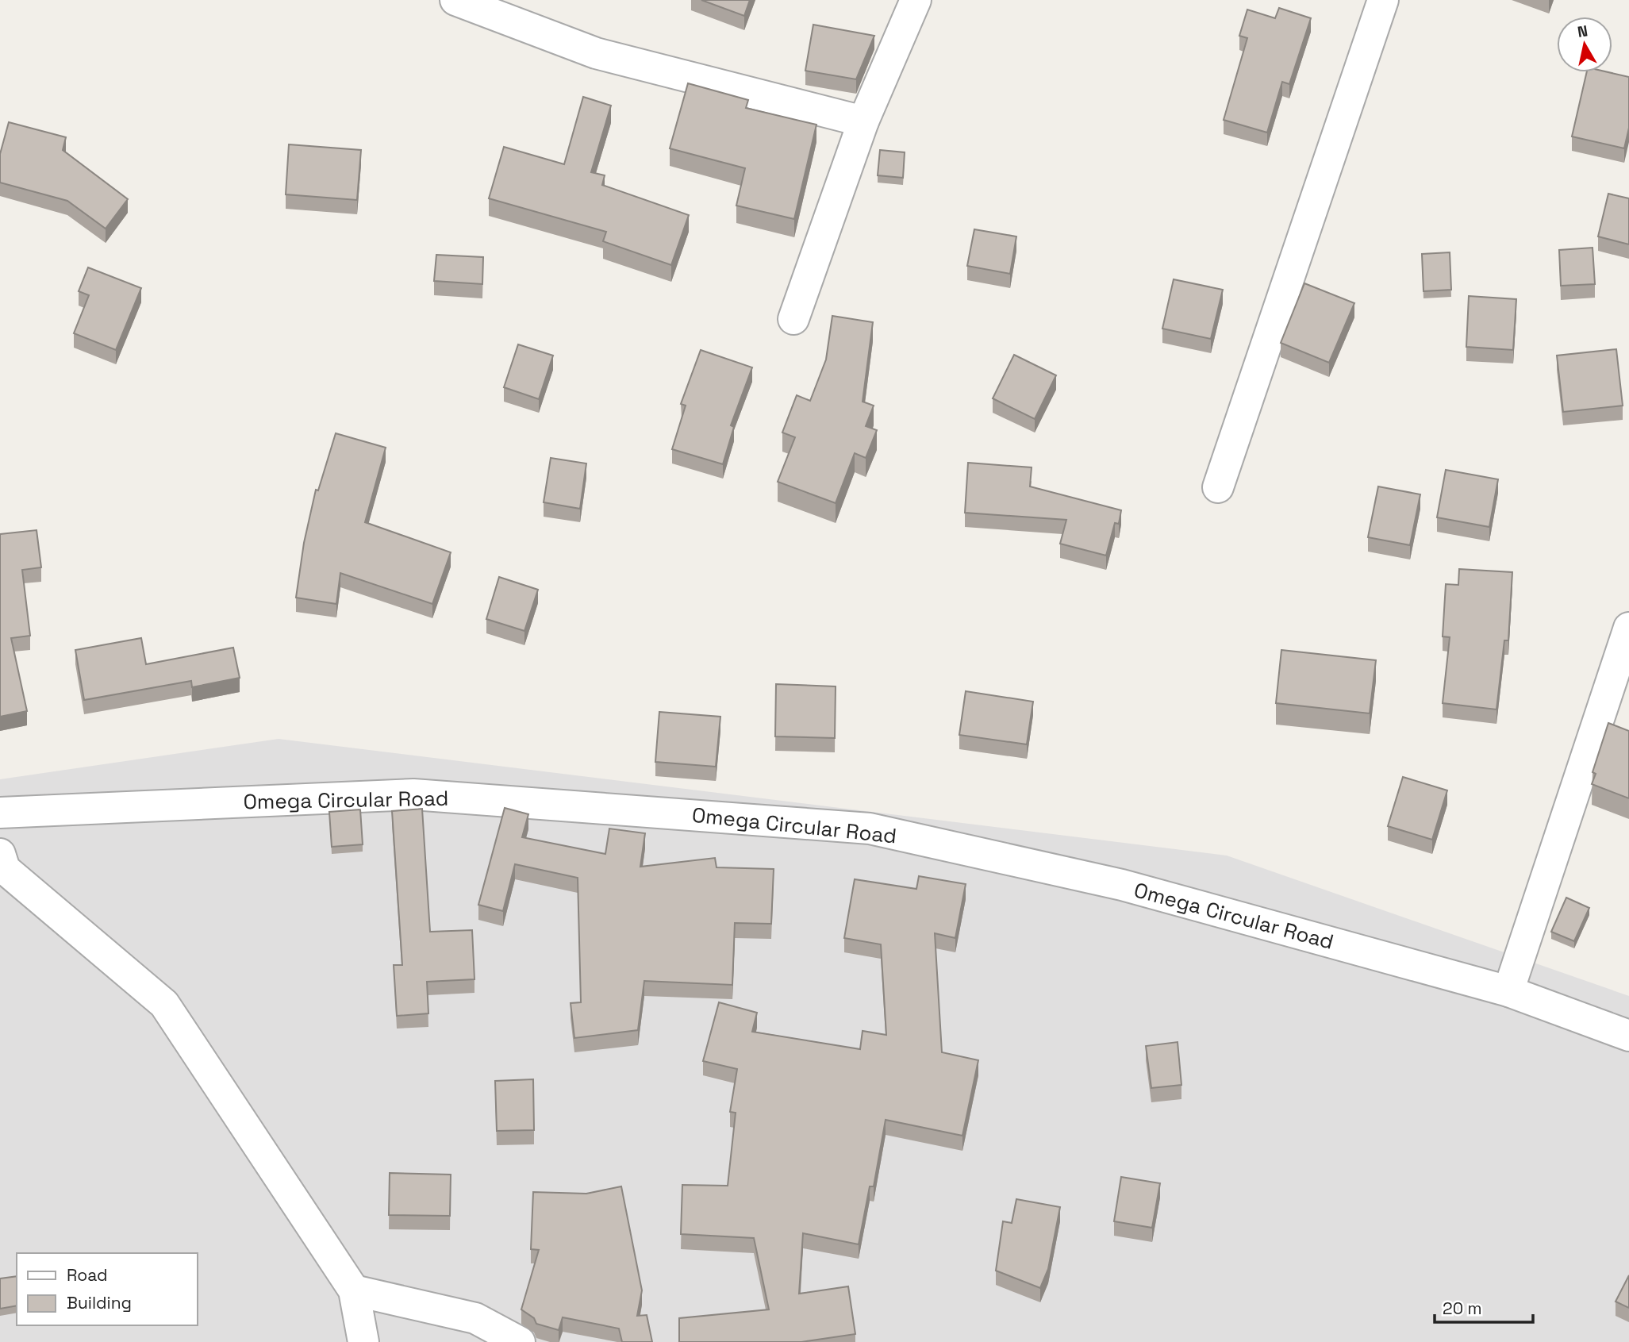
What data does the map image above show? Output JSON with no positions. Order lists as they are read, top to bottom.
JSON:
{
  "streets": {
    "street": ["Omega Circular Road"]
  },
  "legend": ["Road", "Building"],
  "scale_bar": "20 m",
  "north": "top"
}
